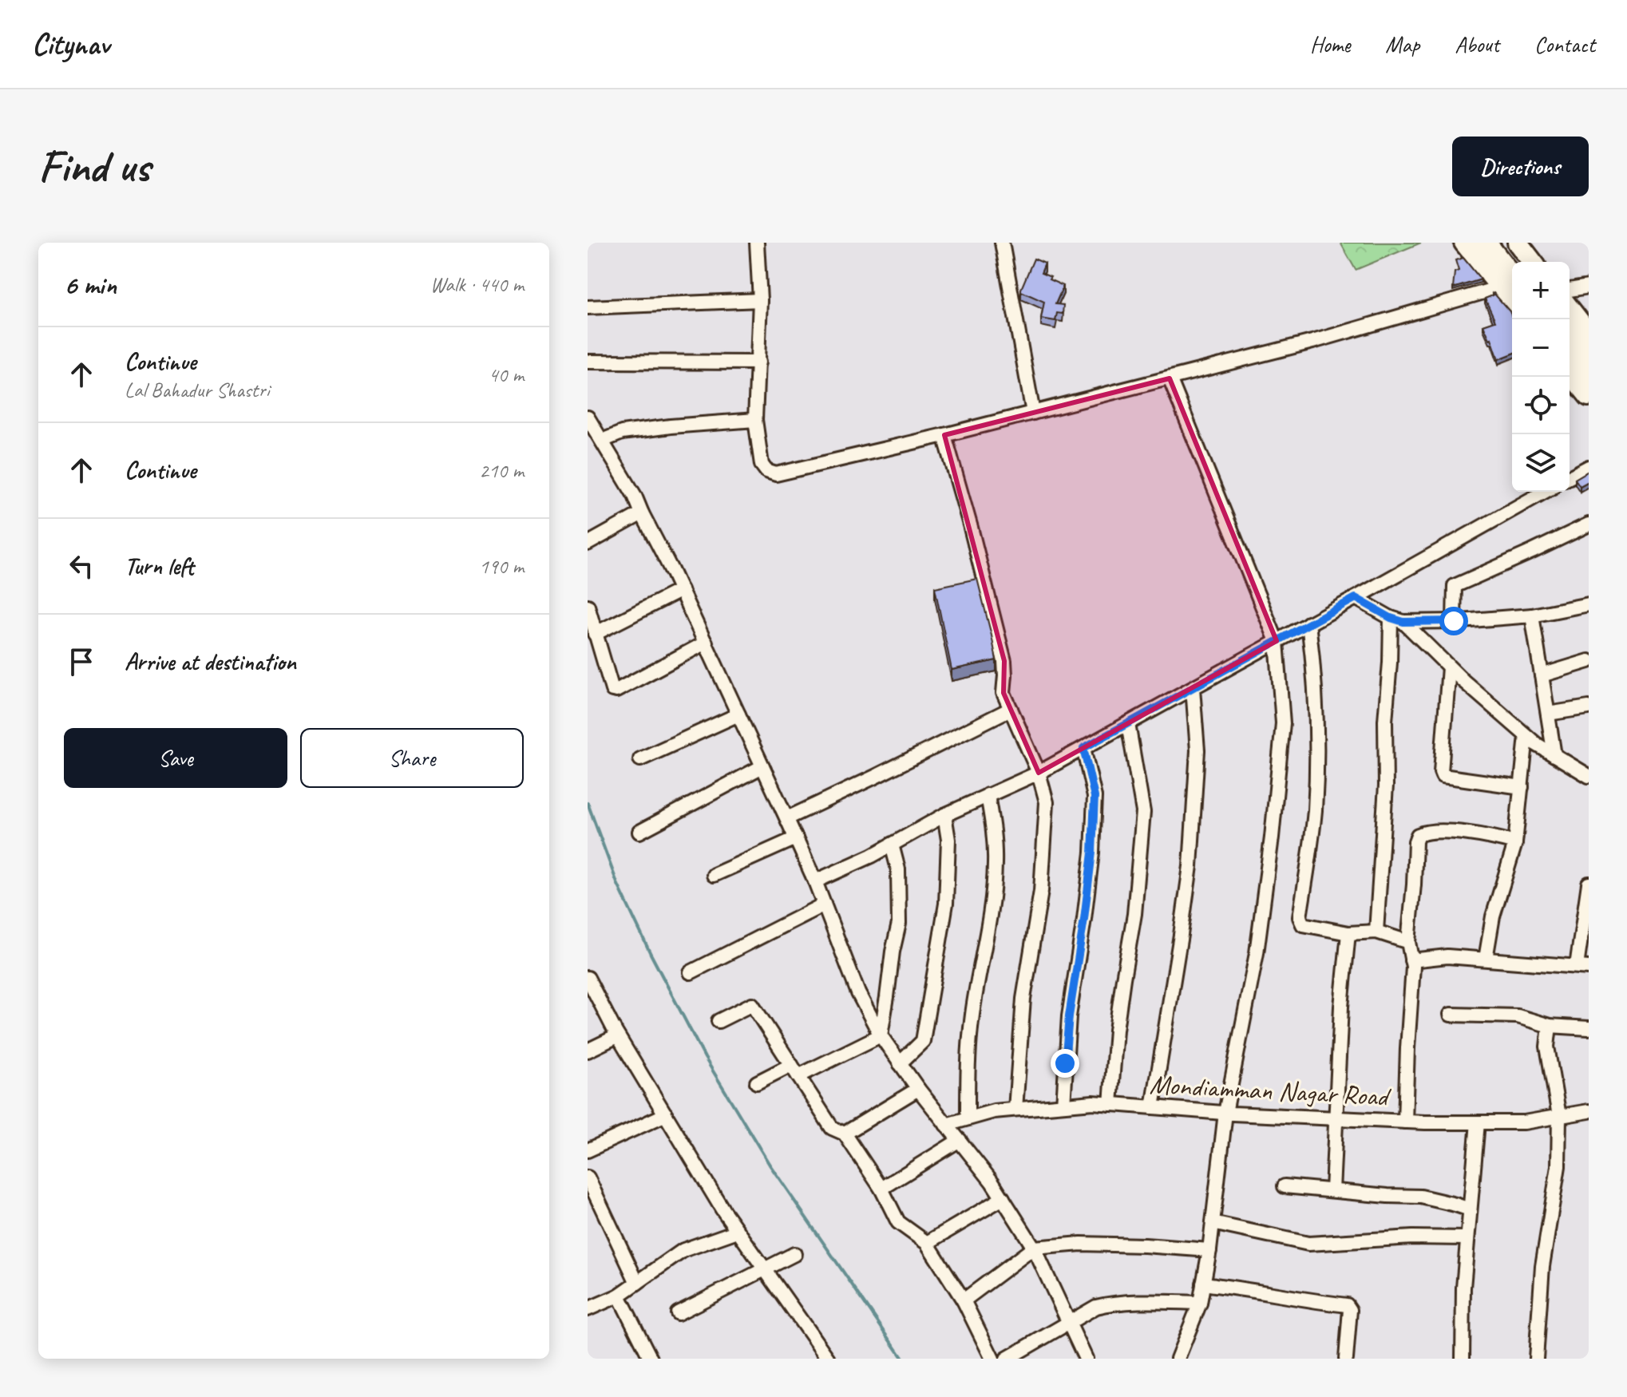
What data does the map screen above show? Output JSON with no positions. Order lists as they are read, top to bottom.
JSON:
{
  "streets": {
    "street": ["Mondiamman Nagar Road"]
  },
  "page": {
    "header": "Citynav",
    "nav": [
      "Home",
      "Map",
      "About",
      "Contact"
    ],
    "buttons": [
      "Directions",
      ["Save", "Share"]
    ],
    "title": "Find us",
    "heading": ["6 min", "Walk · 440 m"],
    "map_buttons": ["+", "−"],
    "list": [
      ["Continue", "Lal Bahadur Shastri", "40 m"],
      ["Continue", "210 m"],
      ["Turn left", "190 m"],
      "Arrive at destination"
    ]
  }
}
